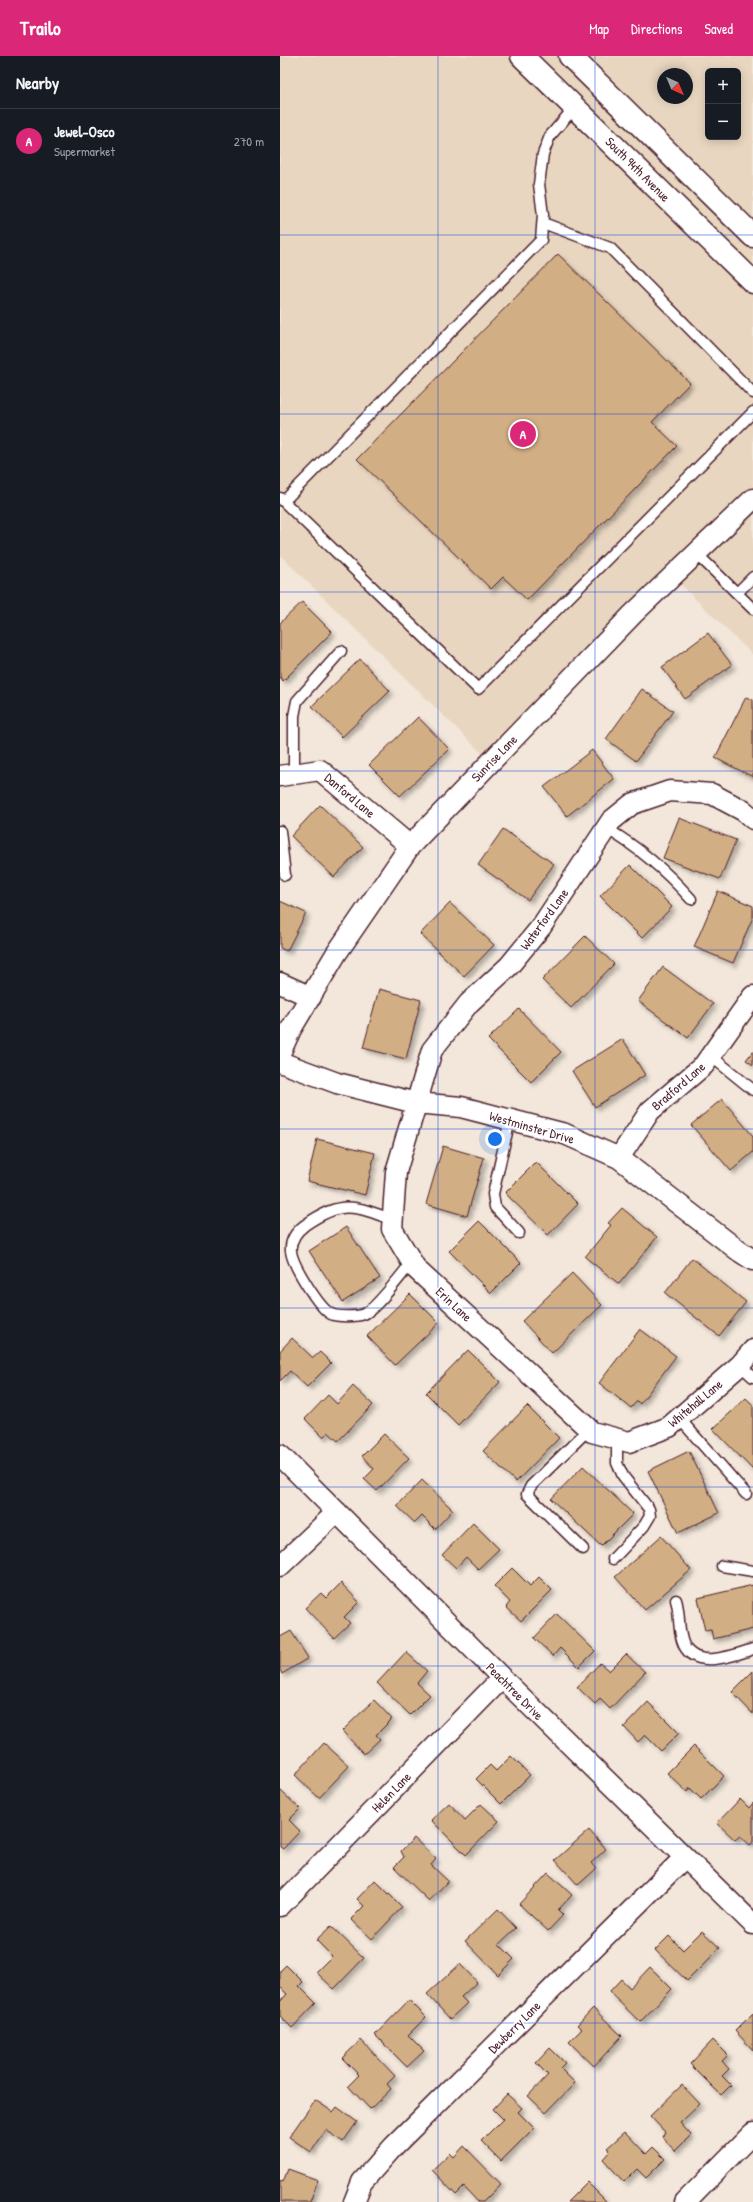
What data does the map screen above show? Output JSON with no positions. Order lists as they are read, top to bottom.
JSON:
{
  "streets": {
    "street": [
      "South 94th Avenue",
      "Sunrise Lane",
      "Danford Lane",
      "Waterford Lane",
      "Bradford Lane",
      "Westminster Drive",
      "Erin Lane",
      "Whitehall Lane",
      "Peachtree Drive",
      "Helen Lane",
      "Dewberry Lane"
    ]
  },
  "crossings": [
    ["Sunrise Lane", "Danford Lane"],
    ["Waterford Lane", "Westminster Drive"],
    ["Waterford Lane", "Erin Lane"],
    ["Bradford Lane", "Westminster Drive"],
    ["Westminster Drive", "Erin Lane"],
    ["Erin Lane", "Whitehall Lane"],
    ["Peachtree Drive", "Helen Lane"],
    ["Peachtree Drive", "Dewberry Lane"]
  ],
  "north": "bottom right",
  "page": {
    "header": "Trailo",
    "nav": ["Map", "Directions", "Saved"],
    "heading": "Nearby",
    "map_buttons": ["+", "−"],
    "list": [
      {
        "mark": "A",
        "name": "Jewel-Osco",
        "note": "Supermarket",
        "value": "270 m"
      }
    ],
    "pins": "A"
  }
}
